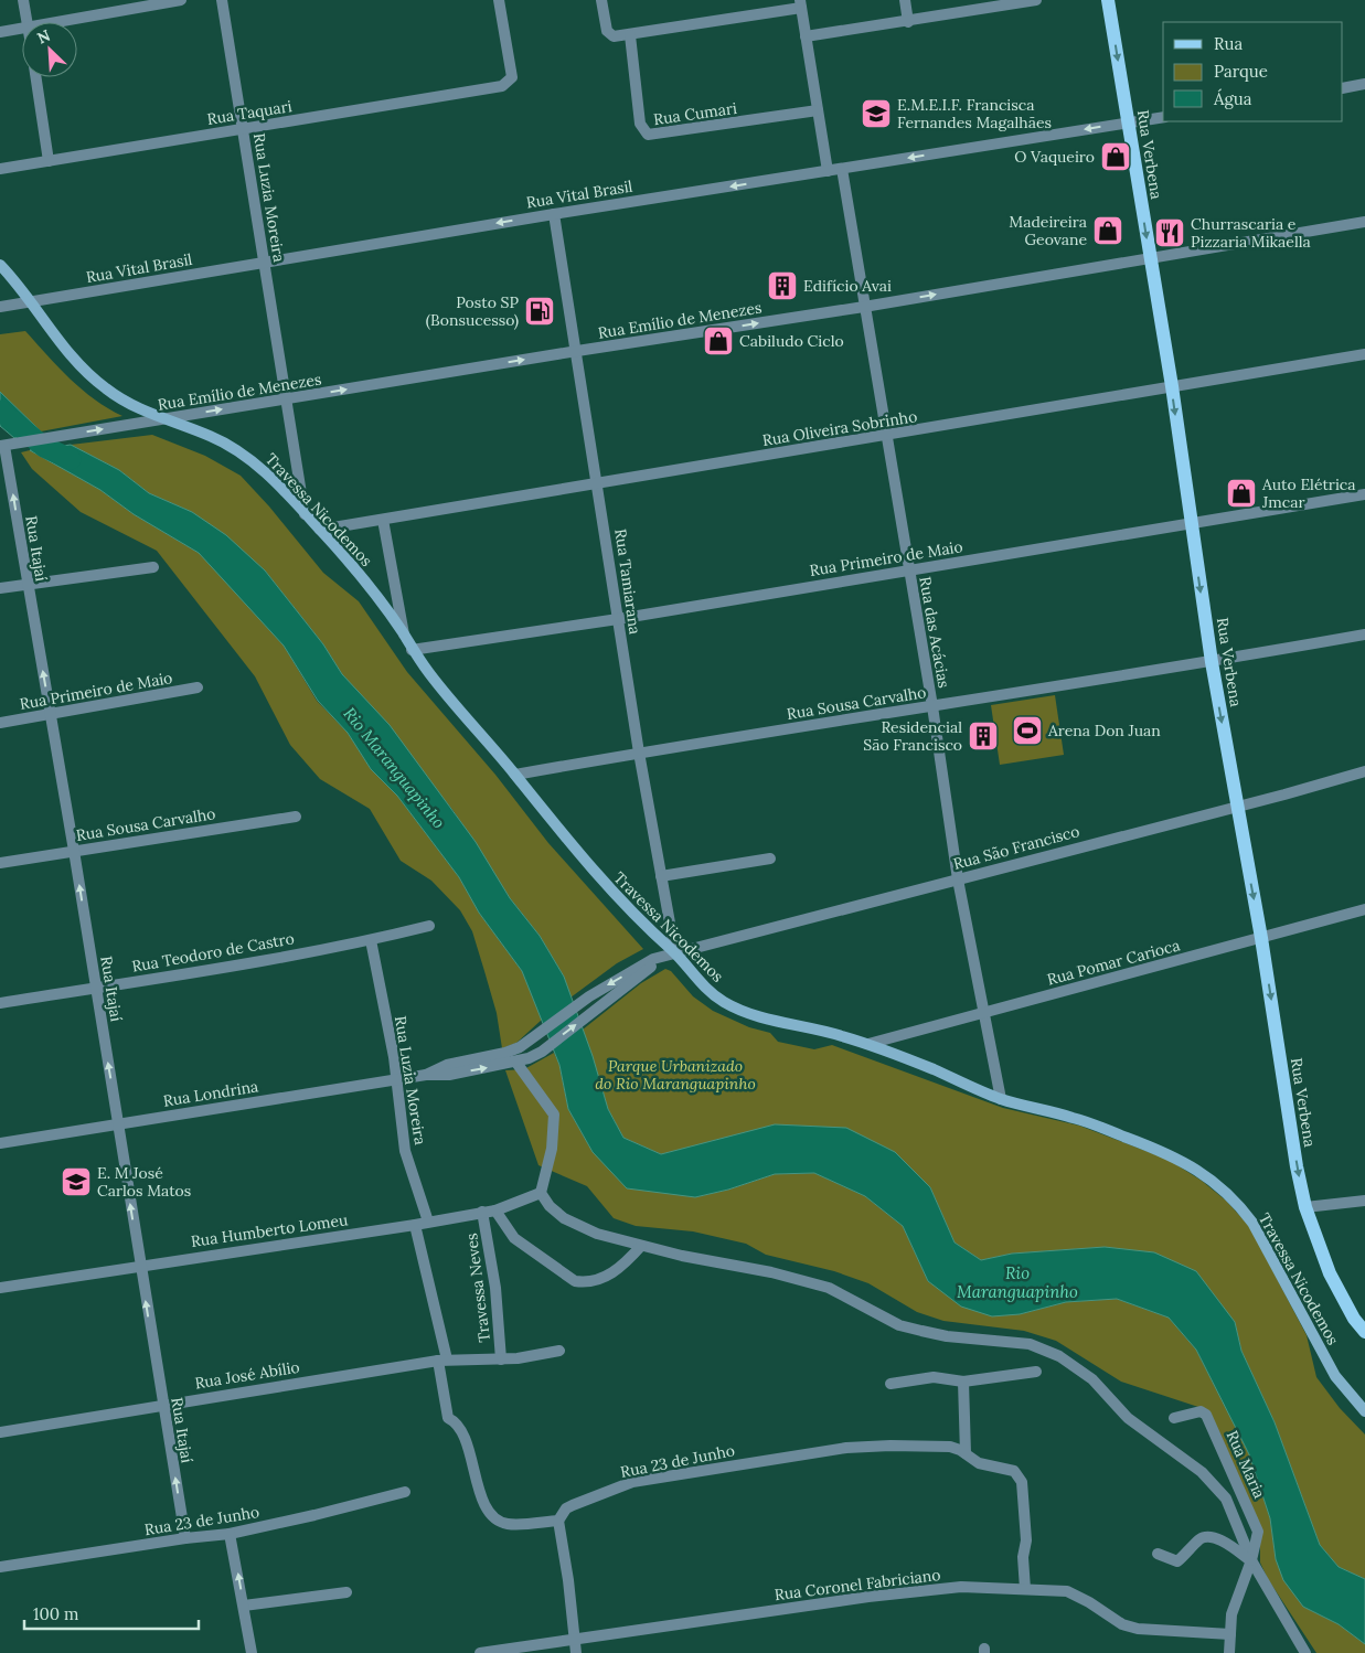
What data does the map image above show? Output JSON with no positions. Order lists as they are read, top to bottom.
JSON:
{
  "streets": {
    "main road": ["Rua Verbena", "Travessa Nicodemos"],
    "street": [
      "Rua Taquari",
      "Rua Cumari",
      "Rua Vital Brasil",
      "Rua Luzia Moreira",
      "Rua Emílio de Menezes",
      "Rua Oliveira Sobrinho",
      "Rua Itajaí",
      "Rua Primeiro de Maio",
      "Rua Tamiarana",
      "Rua das Acácias",
      "Rua Sousa Carvalho",
      "Rua São Francisco",
      "Rua Teodoro de Castro",
      "Rua Pomar Carioca",
      "Rua Londrina",
      "Rua Humberto Lomeu",
      "Travessa Neves",
      "Rua José Abílio",
      "Rua 23 de Junho",
      "Rua Maria",
      "Rua Coronel Fabriciano"
    ]
  },
  "crossings": [
    ["Rua Taquari", "Rua Luzia Moreira"],
    ["Rua Verbena", "Rua Vital Brasil"],
    ["Rua Verbena", "Rua Emílio de Menezes"],
    ["Rua Verbena", "Rua Oliveira Sobrinho"],
    ["Rua Verbena", "Rua Primeiro de Maio"],
    ["Rua Verbena", "Rua Sousa Carvalho"],
    ["Rua Verbena", "Rua São Francisco"],
    ["Rua Verbena", "Rua Pomar Carioca"],
    ["Rua Vital Brasil", "Rua Luzia Moreira"],
    ["Rua Vital Brasil", "Travessa Nicodemos"],
    ["Rua Vital Brasil", "Rua Tamiarana"],
    ["Rua Vital Brasil", "Rua das Acácias"],
    ["Rua Luzia Moreira", "Rua Emílio de Menezes"],
    ["Rua Luzia Moreira", "Travessa Nicodemos"],
    ["Rua Luzia Moreira", "Rua Teodoro de Castro"],
    ["Rua Luzia Moreira", "Rua Londrina"],
    ["Rua Luzia Moreira", "Rua Humberto Lomeu"],
    ["Rua Luzia Moreira", "Travessa Neves"],
    ["Rua Emílio de Menezes", "Travessa Nicodemos"],
    ["Rua Emílio de Menezes", "Rua Itajaí"],
    ["Rua Emílio de Menezes", "Rua Tamiarana"],
    ["Rua Emílio de Menezes", "Rua das Acácias"],
    ["Rua Oliveira Sobrinho", "Travessa Nicodemos"],
    ["Rua Oliveira Sobrinho", "Rua Tamiarana"],
    ["Rua Oliveira Sobrinho", "Rua das Acácias"],
    ["Travessa Nicodemos", "Rua Primeiro de Maio"],
    ["Travessa Nicodemos", "Rua Tamiarana"],
    ["Travessa Nicodemos", "Rua das Acácias"],
    ["Travessa Nicodemos", "Rua Sousa Carvalho"],
    ["Travessa Nicodemos", "Rua São Francisco"],
    ["Travessa Nicodemos", "Rua Pomar Carioca"],
    ["Rua Itajaí", "Rua Primeiro de Maio"],
    ["Rua Itajaí", "Rua Sousa Carvalho"],
    ["Rua Itajaí", "Rua Teodoro de Castro"],
    ["Rua Itajaí", "Rua Londrina"],
    ["Rua Itajaí", "Rua Humberto Lomeu"],
    ["Rua Itajaí", "Rua José Abílio"],
    ["Rua Itajaí", "Rua 23 de Junho"],
    ["Rua Primeiro de Maio", "Rua Tamiarana"],
    ["Rua Primeiro de Maio", "Rua das Acácias"],
    ["Rua Tamiarana", "Rua Sousa Carvalho"],
    ["Rua Tamiarana", "Rua São Francisco"],
    ["Rua das Acácias", "Rua Sousa Carvalho"],
    ["Rua das Acácias", "Rua São Francisco"],
    ["Rua das Acácias", "Rua Pomar Carioca"],
    ["Rua Londrina", "Rua Humberto Lomeu"],
    ["Rua Londrina", "Travessa Neves"],
    ["Rua Humberto Lomeu", "Travessa Neves"],
    ["Travessa Neves", "Rua José Abílio"],
    ["Rua 23 de Junho", "Rua Coronel Fabriciano"],
    ["Rua Maria", "Rua Coronel Fabriciano"]
  ],
  "one_way": [
    "Rua Verbena",
    "Rua Vital Brasil",
    "Rua Emílio de Menezes",
    "Rua Itajaí"
  ],
  "water": ["Rio Maranguapinho"],
  "parks": ["Parque Urbanizado do Rio Maranguapinho"],
  "places": {
    "school or university": ["E.M.E.I.F. Francisca Fernandes Magalhães", "E. M José Carlos Matos"],
    "shop": [
      "O Vaqueiro",
      "Madeireira Geovane",
      "Cabiludo Ciclo",
      "Auto Elétrica Jmcar"
    ],
    "restaurant": ["Churrascaria e Pizzaria Mikaella"],
    "building": ["Edifício Avai", "Residencial São Francisco"],
    "fuel station": ["Posto SP (Bonsucesso)"],
    "sports": ["Arena Don Juan"]
  },
  "legend": ["Rua", "Parque", "Água"],
  "scale_bar": "100 m",
  "north": "top left"
}
